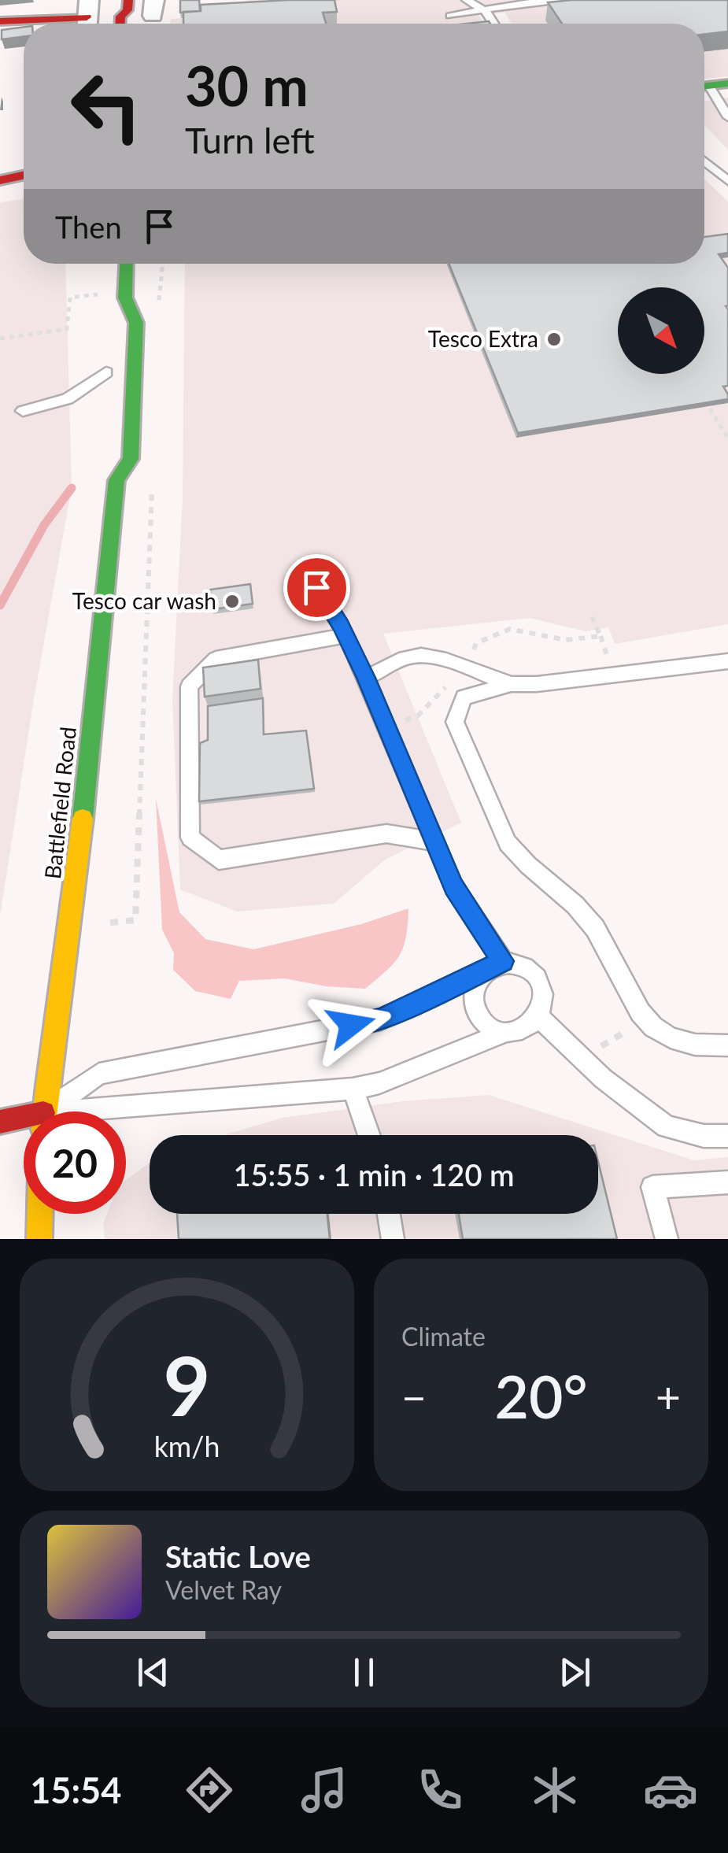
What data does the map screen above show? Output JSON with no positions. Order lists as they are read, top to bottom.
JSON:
{
  "streets": {
    "main road": ["Battlefield Road"]
  },
  "places": ["Tesco Extra", "Tesco car wash"],
  "north": "bottom right",
  "page": {
    "turn": ["30 m", "Turn left"],
    "then": "Then",
    "limit": "20",
    "trip": "15:55 · 1 min · 120 m",
    "tile": "Climate",
    "heat": ["−", "20°", "+"],
    "song": ["Static Love", "Velvet Ray"],
    "tabs": "15:54",
    "gauge": ["9", "km/h"]
  }
}
